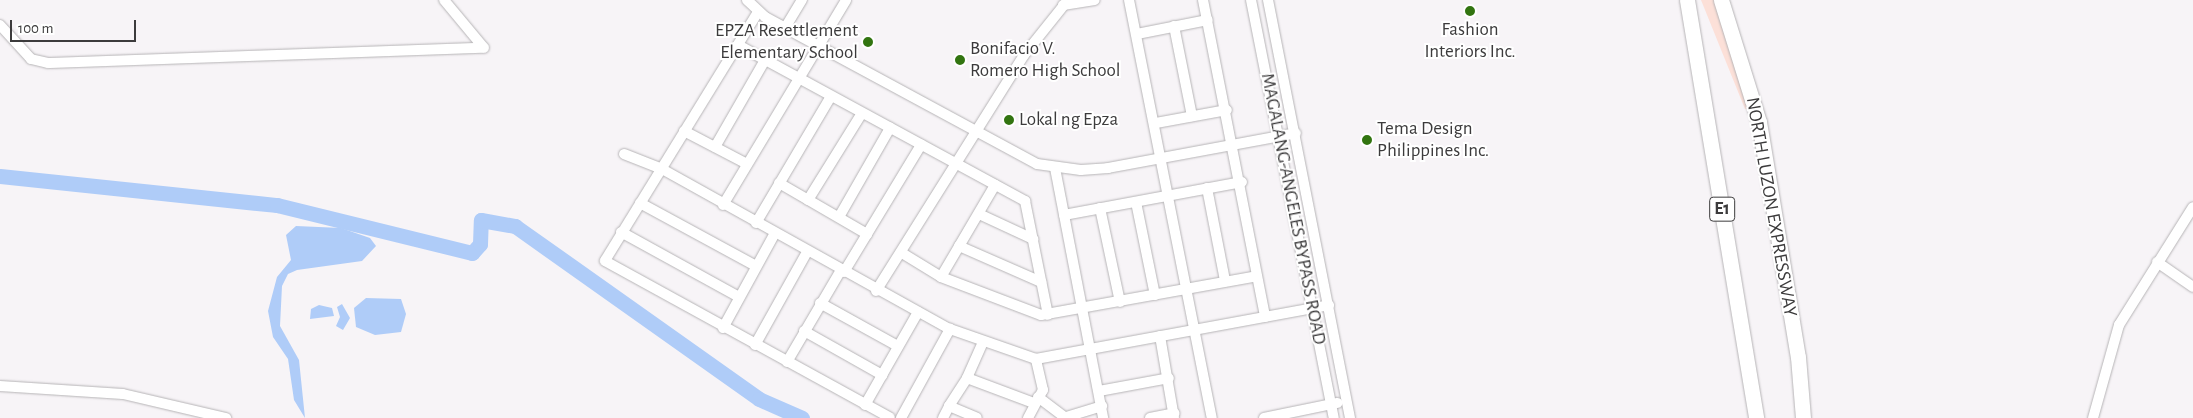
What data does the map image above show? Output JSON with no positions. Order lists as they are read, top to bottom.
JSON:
{
  "streets": {
    "highway": ["NORTH LUZON EXPRESSWAY", "E1"],
    "street": ["MAGALANG-ANGELES BYPASS ROAD"]
  },
  "places": [
    "Fashion Interiors Inc.",
    "EPZA Resettlement Elementary School",
    "Bonifacio V. Romero High School",
    "Lokal ng Epza",
    "Tema Design Philippines Inc."
  ],
  "scale_bar": "100 m"
}
